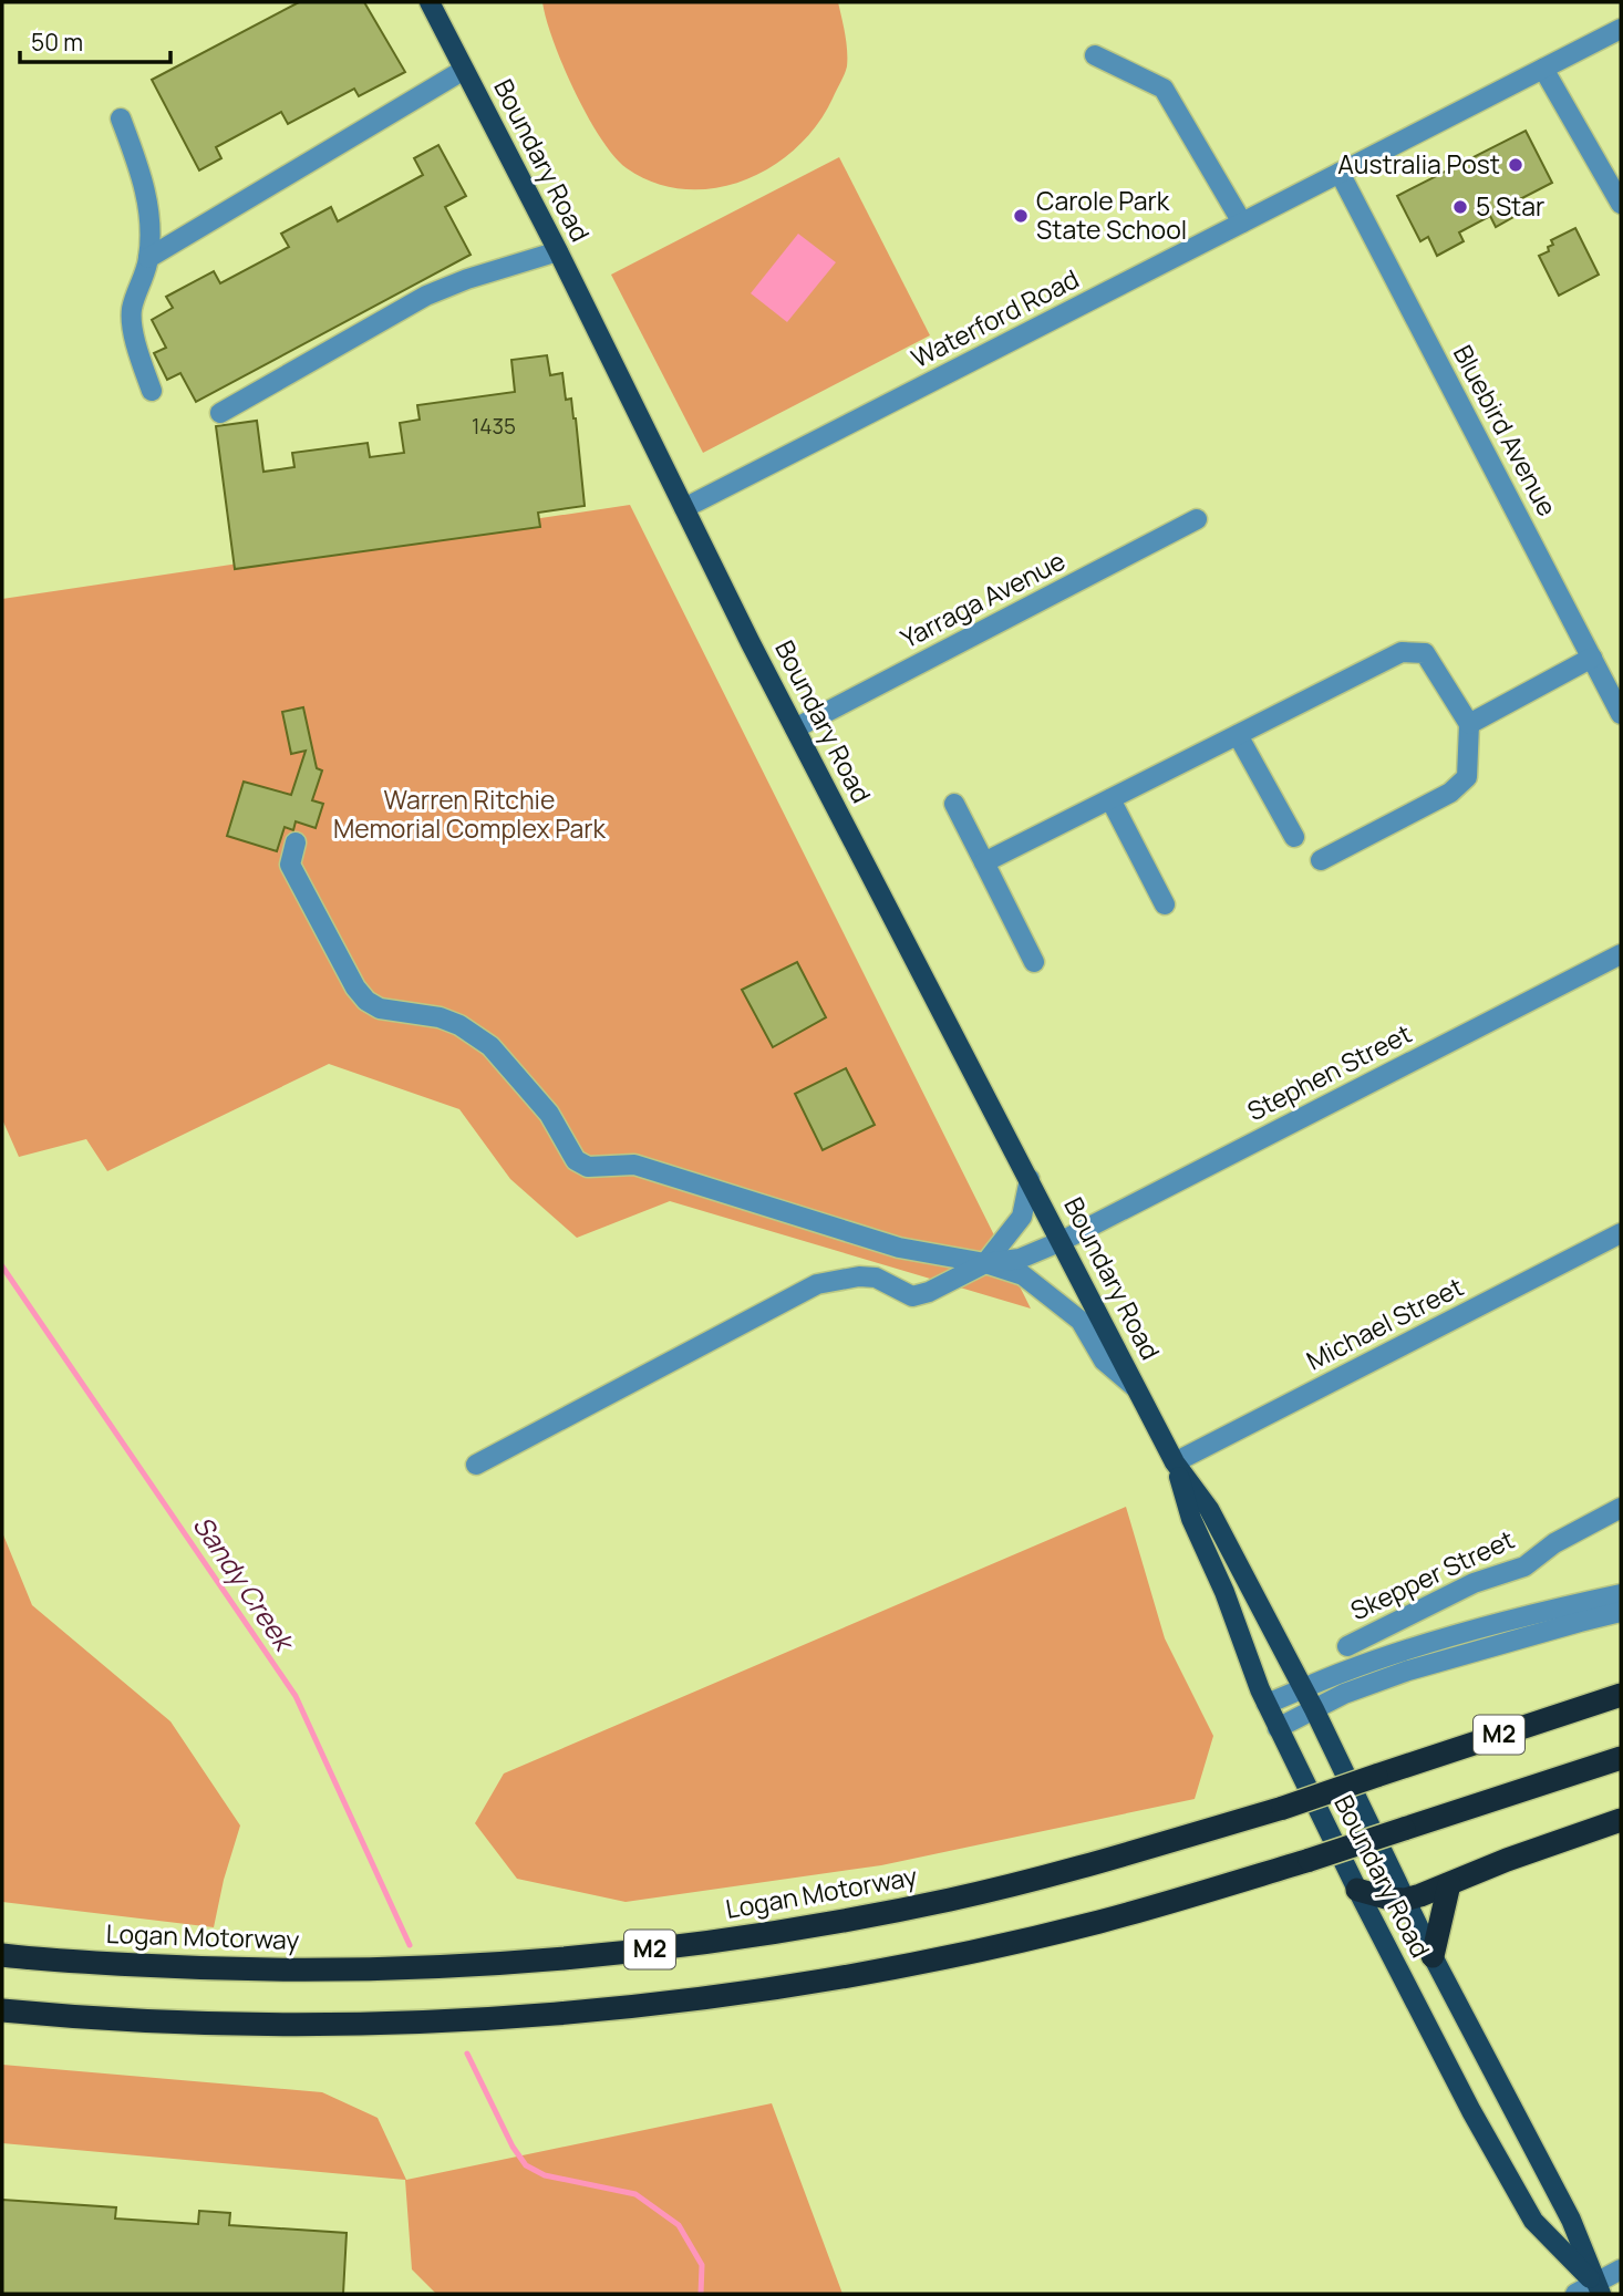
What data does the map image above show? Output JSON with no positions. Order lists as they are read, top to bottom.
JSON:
{
  "streets": {
    "highway": ["M2", "Logan Motorway"],
    "main road": ["Boundary Road"],
    "street": [
      "Waterford Road",
      "Bluebird Avenue",
      "Yarraga Avenue",
      "Stephen Street",
      "Michael Street",
      "Skepper Street"
    ]
  },
  "crossings": [
    ["Boundary Road", "Waterford Road"],
    ["Boundary Road", "Yarraga Avenue"],
    ["Boundary Road", "Stephen Street"],
    ["Boundary Road", "Michael Street"],
    ["Waterford Road", "Bluebird Avenue"]
  ],
  "water": ["Sandy Creek"],
  "parks": ["Warren Ritchie Memorial Complex Park"],
  "places": ["Australia Post", "5 Star", "Carole Park State School"],
  "house_numbers": ["1435"],
  "scale_bar": "50 m"
}
